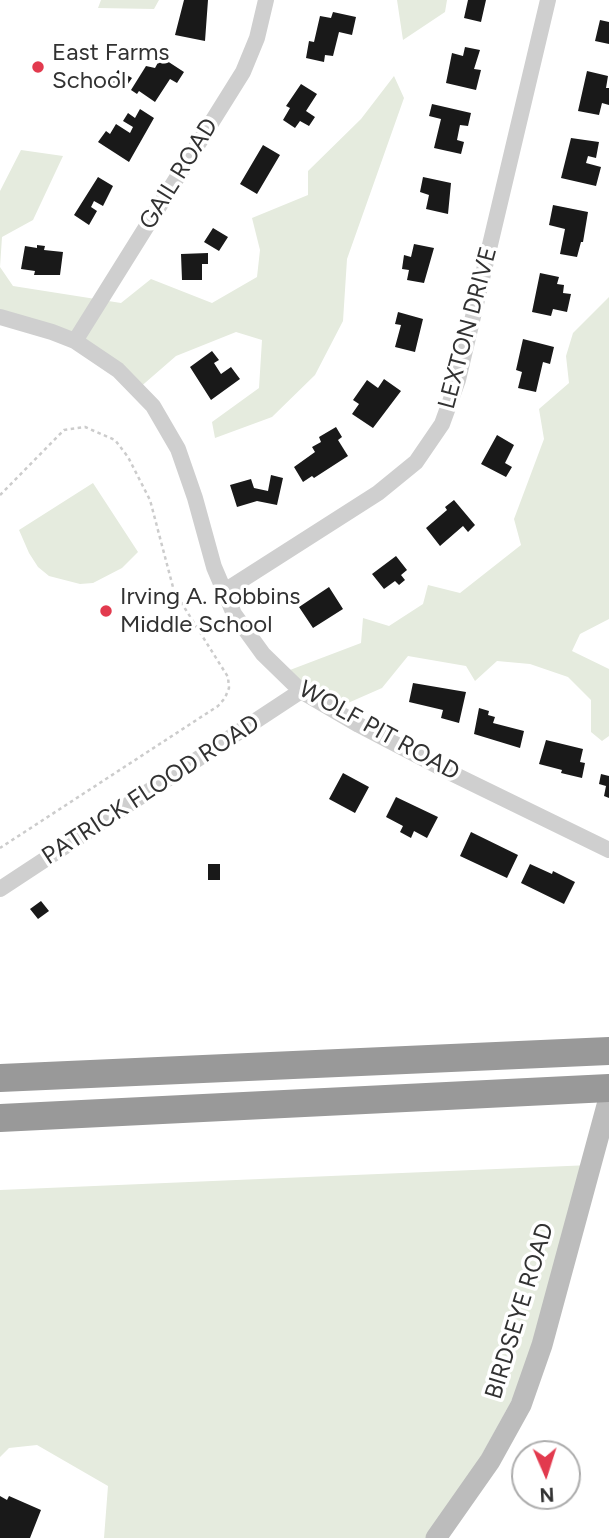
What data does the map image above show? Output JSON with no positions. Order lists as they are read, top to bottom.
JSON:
{
  "streets": {
    "main road": ["BIRDSEYE ROAD"],
    "street": [
      "GAIL ROAD",
      "LEXTON DRIVE",
      "WOLF PIT ROAD",
      "PATRICK FLOOD ROAD"
    ]
  },
  "crossings": [
    ["GAIL ROAD", "WOLF PIT ROAD"],
    ["LEXTON DRIVE", "WOLF PIT ROAD"],
    ["WOLF PIT ROAD", "PATRICK FLOOD ROAD"]
  ],
  "places": ["East Farms School", "Irving A. Robbins Middle School"],
  "north": "bottom"
}
